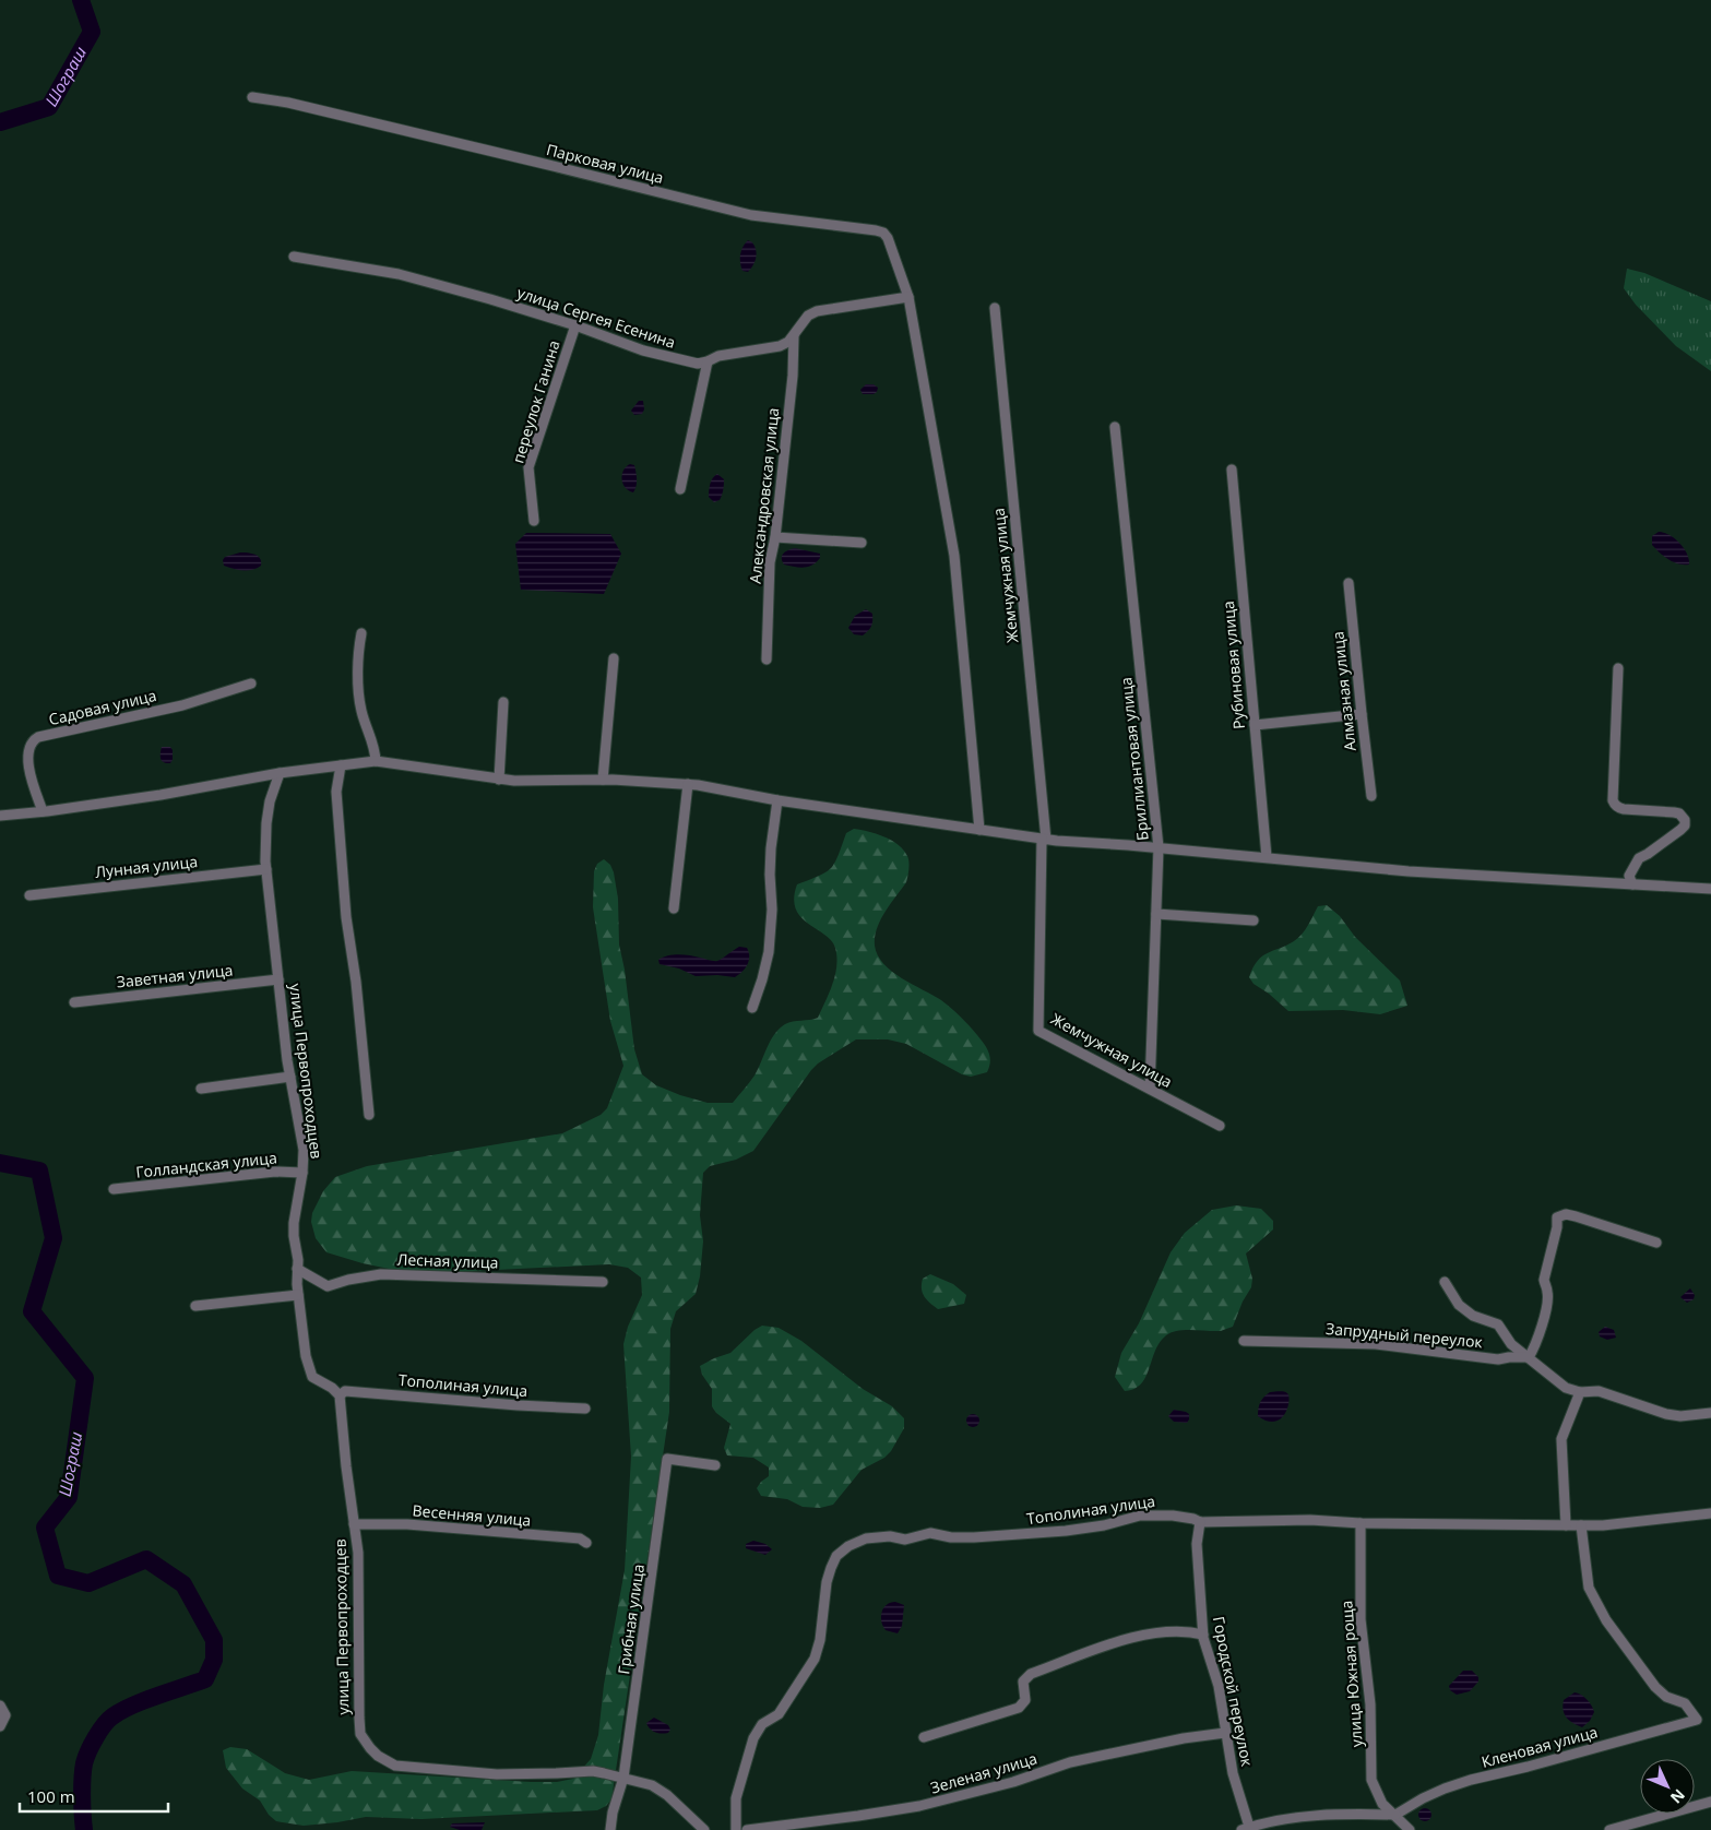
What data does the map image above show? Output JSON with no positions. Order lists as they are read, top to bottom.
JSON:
{
  "streets": {
    "street": [
      "Парковая улица",
      "улица Сергея Есенина",
      "переулок Ганина",
      "Александровская улица",
      "Жемчужная улица",
      "Рубиновая улица",
      "Алмазная улица",
      "Садовая улица",
      "Бриллиантовая улица",
      "Лунная улица",
      "Заветная улица",
      "улица Первопроходцев",
      "Голландская улица",
      "Лесная улица",
      "Запрудный переулок",
      "Тополиная улица",
      "Весенняя улица",
      "Грибная улица",
      "улица Южная роща",
      "Городской переулок",
      "Кленовая улица",
      "Зеленая улица"
    ]
  },
  "crossings": [
    ["Парковая улица", "улица Сергея Есенина"],
    ["улица Сергея Есенина", "переулок Ганина"],
    ["улица Сергея Есенина", "Александровская улица"],
    ["Жемчужная улица", "Бриллиантовая улица"],
    ["Лунная улица", "улица Первопроходцев"],
    ["Заветная улица", "улица Первопроходцев"],
    ["улица Первопроходцев", "Голландская улица"],
    ["улица Первопроходцев", "Лесная улица"],
    ["улица Первопроходцев", "Тополиная улица"],
    ["улица Первопроходцев", "Весенняя улица"],
    ["улица Первопроходцев", "Грибная улица"],
    ["Тополиная улица", "улица Южная роща"],
    ["Тополиная улица", "Городской переулок"],
    ["Тополиная улица", "Кленовая улица"],
    ["улица Южная роща", "Кленовая улица"],
    ["Городской переулок", "Зеленая улица"]
  ],
  "water": ["Шограш"],
  "scale_bar": "100 m",
  "north": "bottom right"
}
